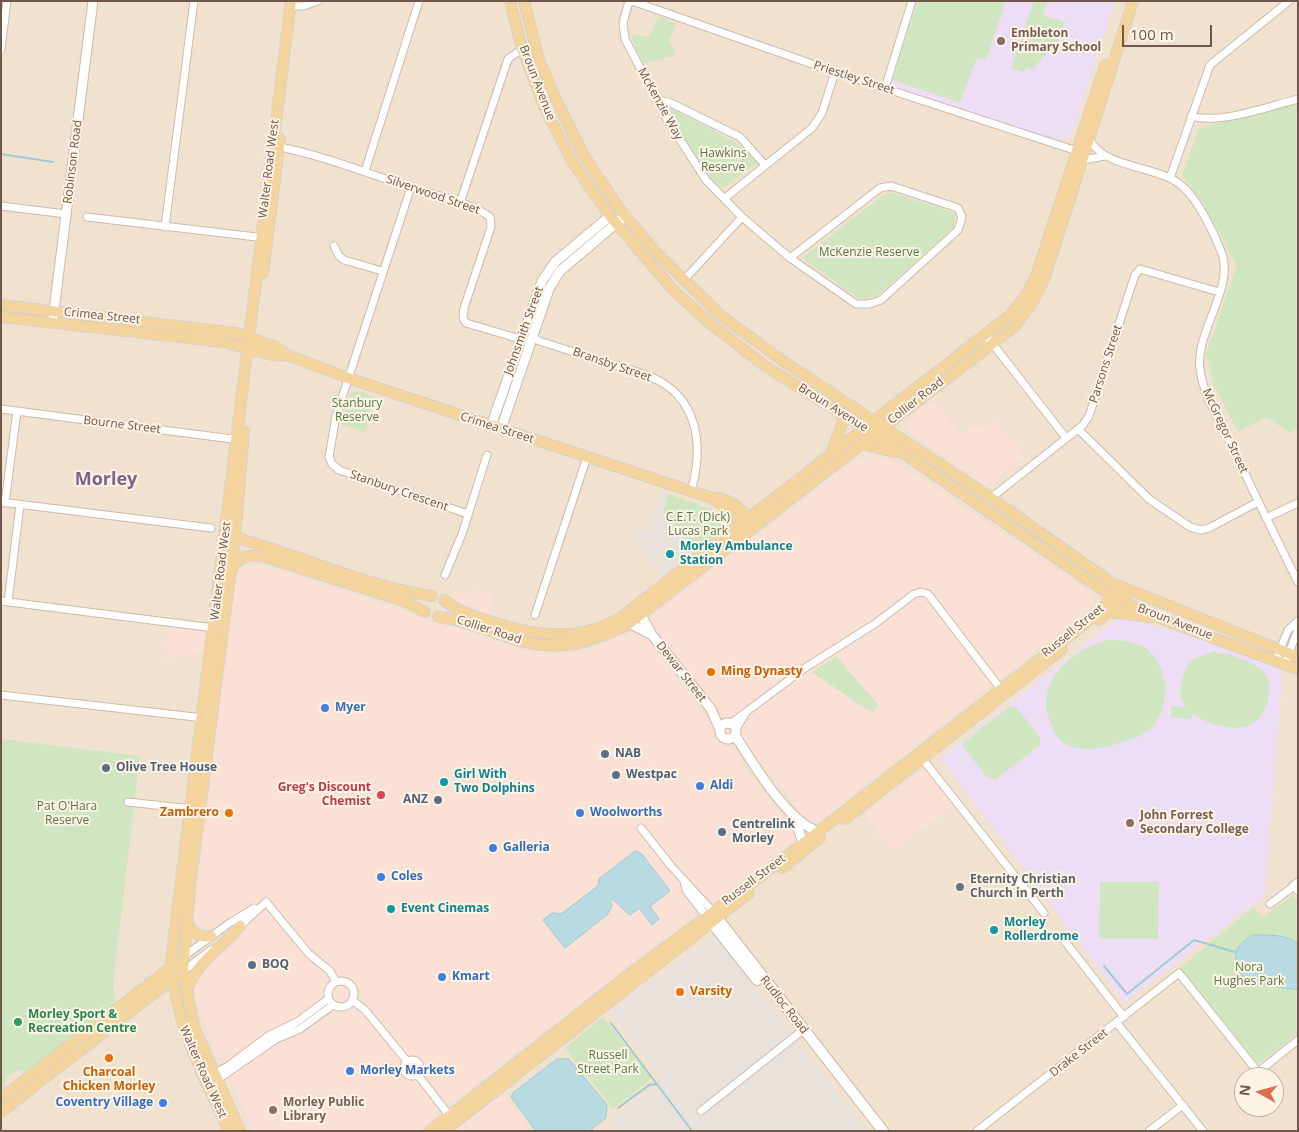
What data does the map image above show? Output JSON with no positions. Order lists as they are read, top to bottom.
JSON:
{
  "streets": {
    "main road": [
      "Broun Avenue",
      "Walter Road West",
      "Crimea Street",
      "Collier Road",
      "Russell Street",
      "Rudloc Road"
    ],
    "street": [
      "Priestley Street",
      "McKenzie Way",
      "Robinson Road",
      "Silverwood Street",
      "Johnsmith Street",
      "Parsons Street",
      "Bransby Street",
      "Bourne Street",
      "McGregor Street",
      "Stanbury Crescent",
      "Dewar Street",
      "Drake Street"
    ]
  },
  "crossings": [
    ["Priestley Street", "McKenzie Way"],
    ["Priestley Street", "Collier Road"],
    ["Broun Avenue", "Johnsmith Street"],
    ["Broun Avenue", "Parsons Street"],
    ["Broun Avenue", "Collier Road"],
    ["Broun Avenue", "Russell Street"],
    ["Robinson Road", "Crimea Street"],
    ["Walter Road West", "Silverwood Street"],
    ["Walter Road West", "Crimea Street"],
    ["Walter Road West", "Bourne Street"],
    ["Silverwood Street", "Johnsmith Street"],
    ["Crimea Street", "Johnsmith Street"],
    ["Crimea Street", "Bransby Street"],
    ["Crimea Street", "Collier Road"],
    ["Crimea Street", "Stanbury Crescent"],
    ["Johnsmith Street", "Bransby Street"],
    ["Parsons Street", "McGregor Street"],
    ["Collier Road", "McGregor Street"],
    ["Collier Road", "Dewar Street"],
    ["Russell Street", "Dewar Street"],
    ["Russell Street", "Rudloc Road"]
  ],
  "districts": ["Morley"],
  "parks": [
    "Hawkins Reserve",
    "McKenzie Reserve",
    "Stanbury Reserve",
    "C.E.T. (Dick) Lucas Park",
    "Pat O'Hara Reserve",
    "Nora Hughes Park",
    "Russell Street Park"
  ],
  "places": [
    "Embleton Primary School",
    "Morley Ambulance Station",
    "Ming Dynasty",
    "Myer",
    "NAB",
    "Olive Tree House",
    "Westpac",
    "Girl With Two Dolphins",
    "Aldi",
    "Greg's Discount Chemist",
    "ANZ",
    "Zambrero",
    "Woolworths",
    "John Forrest Secondary College",
    "Centrelink Morley",
    "Galleria",
    "Coles",
    "Eternity Christian Church in Perth",
    "Event Cinemas",
    "Morley Rollerdrome",
    "BOQ",
    "Kmart",
    "Varsity",
    "Morley Sport & Recreation Centre",
    "Charcoal Chicken Morley",
    "Morley Markets",
    "Coventry Village",
    "Morley Public Library"
  ],
  "scale_bar": "100 m",
  "north": "left"
}
